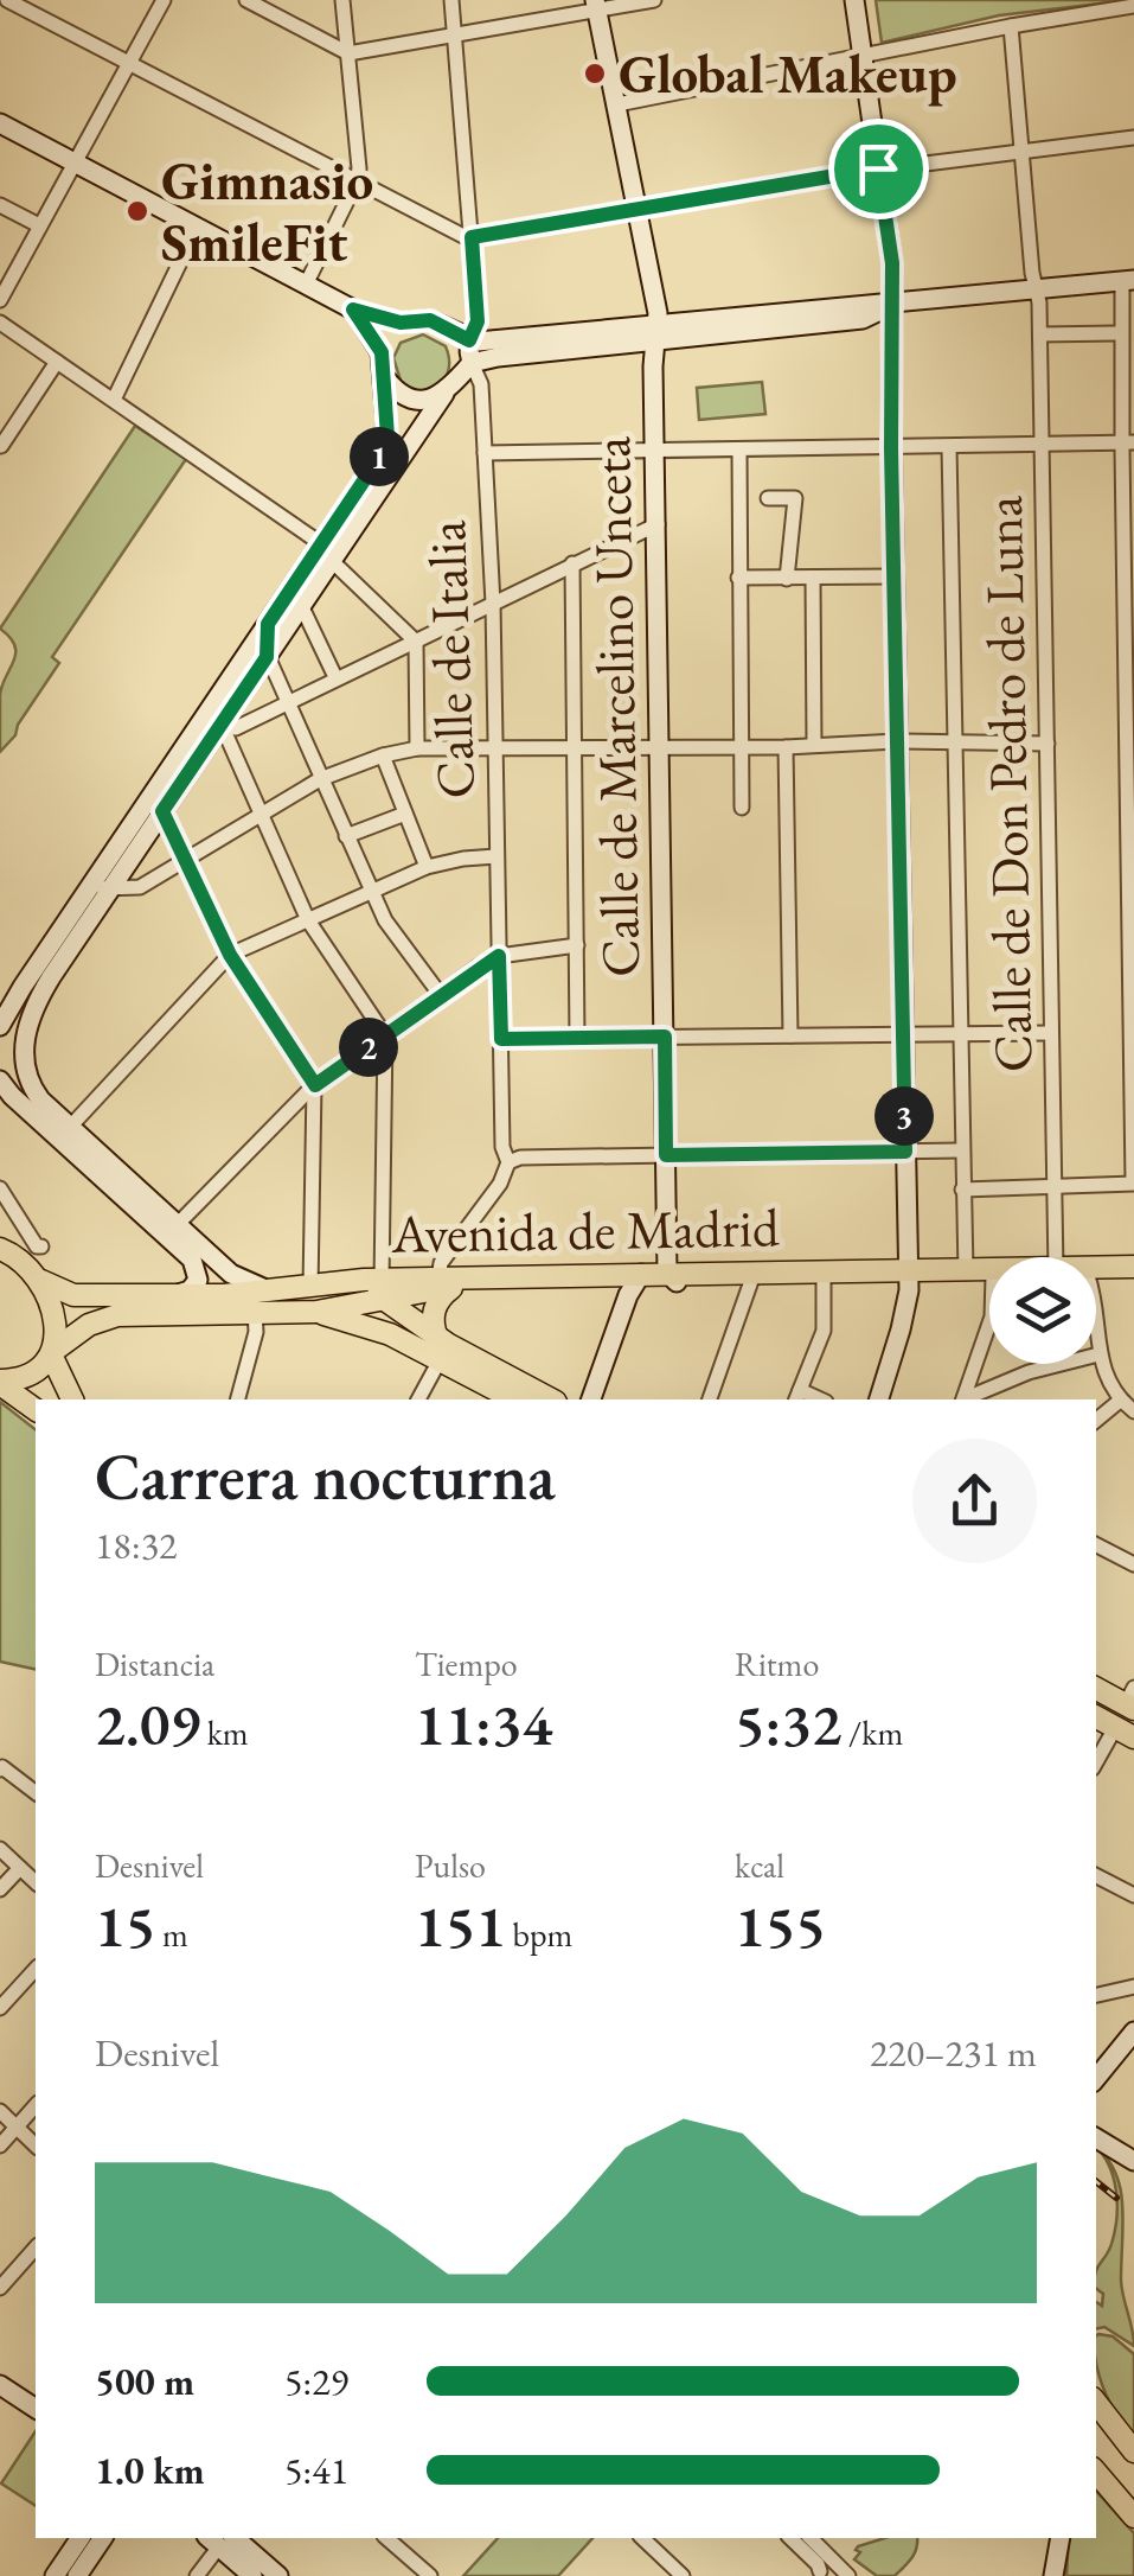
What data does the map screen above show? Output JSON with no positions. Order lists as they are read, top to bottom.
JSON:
{
  "streets": {
    "main road": ["Calle de Marcelino Unceta", "Avenida de Madrid"],
    "street": ["Calle de Italia", "Calle de Don Pedro de Luna"]
  },
  "crossings": [
    ["Calle de Marcelino Unceta", "Avenida de Madrid"]
  ],
  "places": ["Global Makeup", "Gimnasio SmileFit"],
  "page": {
    "pins": ["1", "2", "3"],
    "heading": ["Carrera nocturna", "18:32"],
    "stats": [
      ["Distancia", "2.09 km"],
      ["Tiempo", "11:34"],
      ["Ritmo", "5:32 /km"],
      ["Desnivel", "15 m"],
      ["Pulso", "151 bpm"],
      ["kcal", "155"]
    ],
    "chart": ["Desnivel", "220–231 m"],
    "list": [
      {
        "name": "500 m",
        "note": "5:29"
      },
      {
        "name": "1.0 km",
        "note": "5:41"
      }
    ]
  }
}
